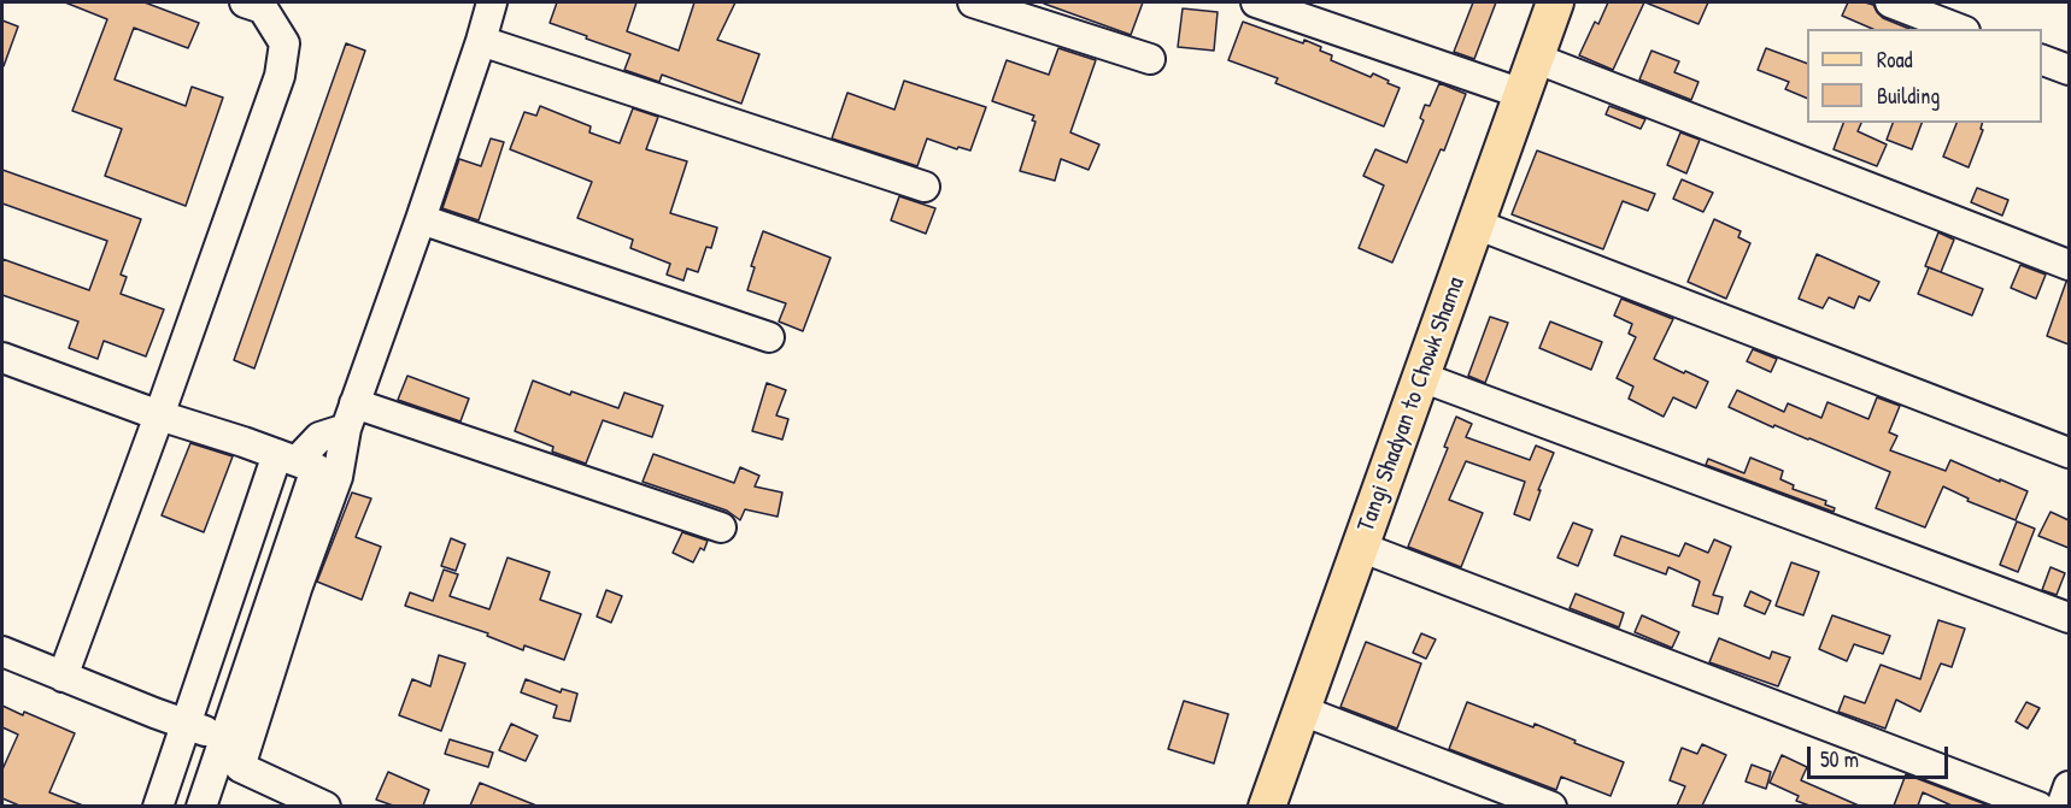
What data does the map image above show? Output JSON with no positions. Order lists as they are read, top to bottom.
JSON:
{
  "streets": {
    "main road": ["Tangi Shadyan to Chowk Shama"]
  },
  "legend": ["Road", "Building"],
  "scale_bar": "50 m"
}
